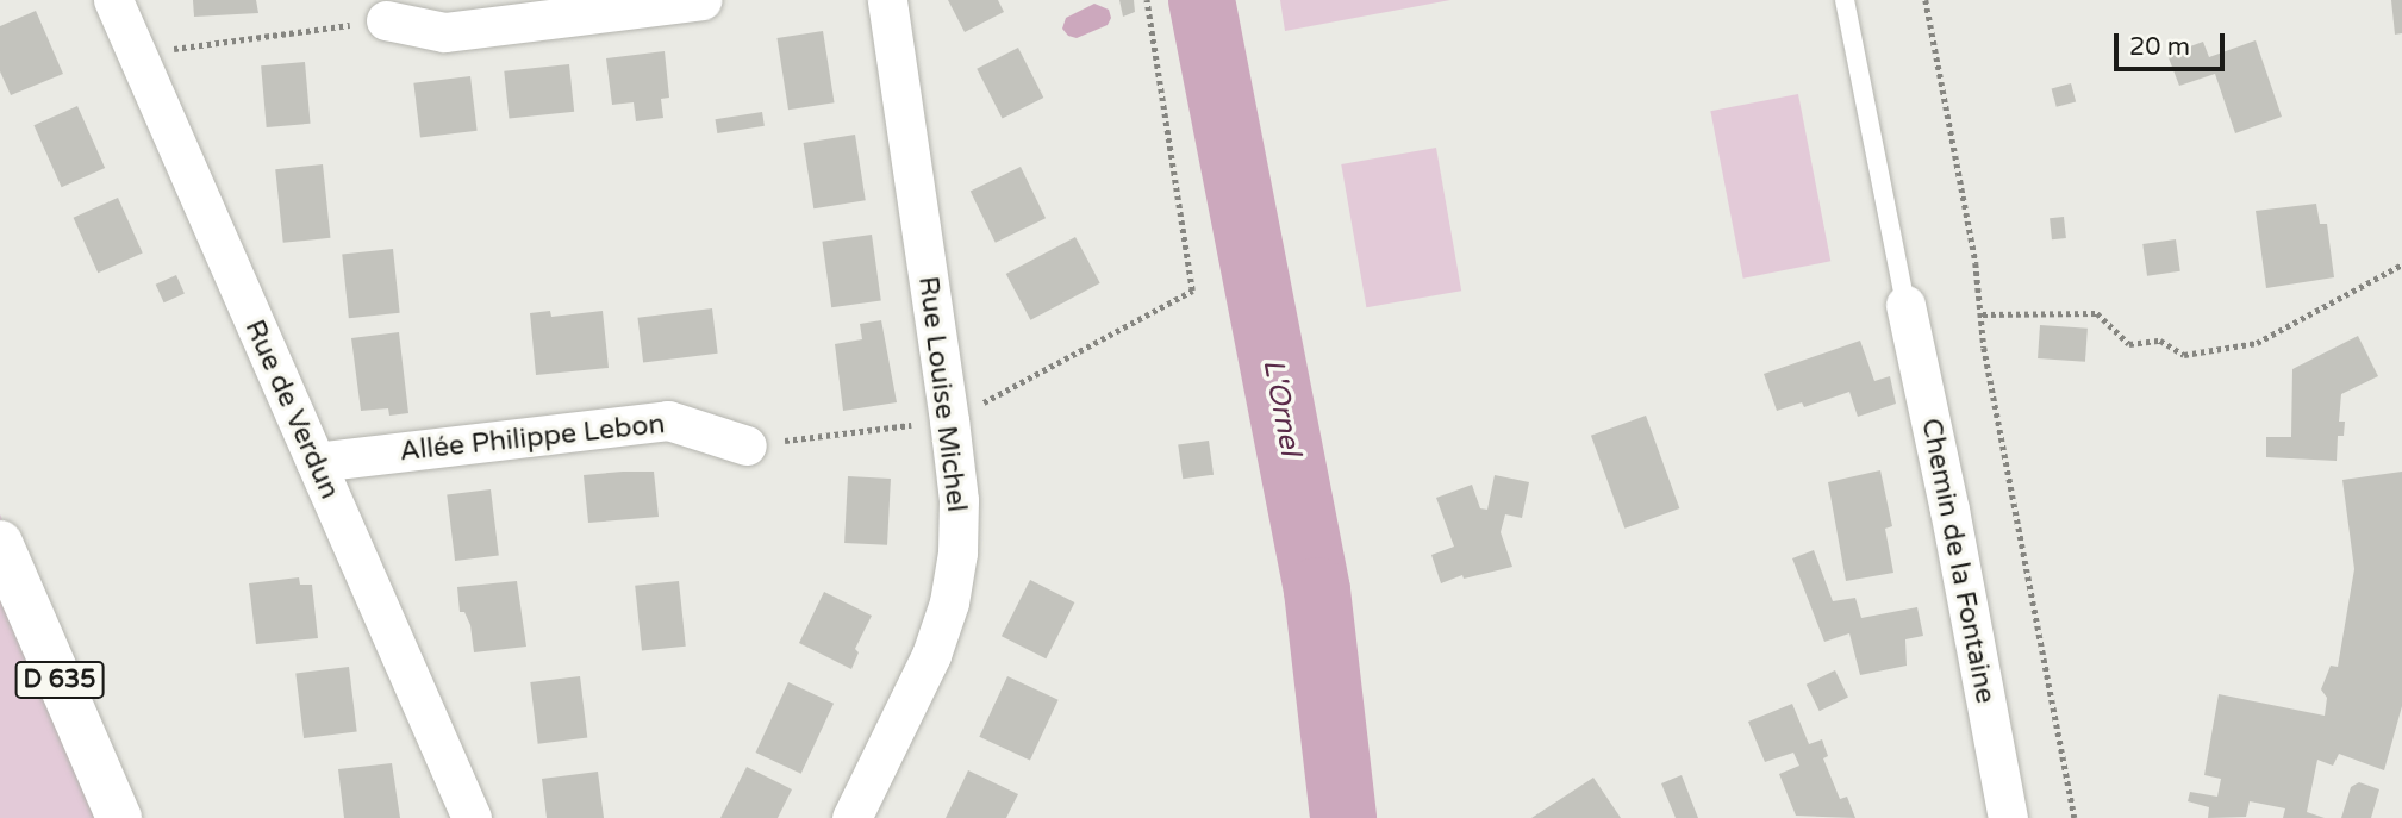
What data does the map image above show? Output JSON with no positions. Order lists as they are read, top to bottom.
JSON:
{
  "streets": {
    "main road": ["D 635"],
    "street": [
      "Rue Louise Michel",
      "Rue de Verdun",
      "Allée Philippe Lebon",
      "Chemin de la Fontaine"
    ]
  },
  "crossings": [
    ["Rue de Verdun", "Allée Philippe Lebon"]
  ],
  "water": ["L'Ornel"],
  "scale_bar": "20 m"
}
